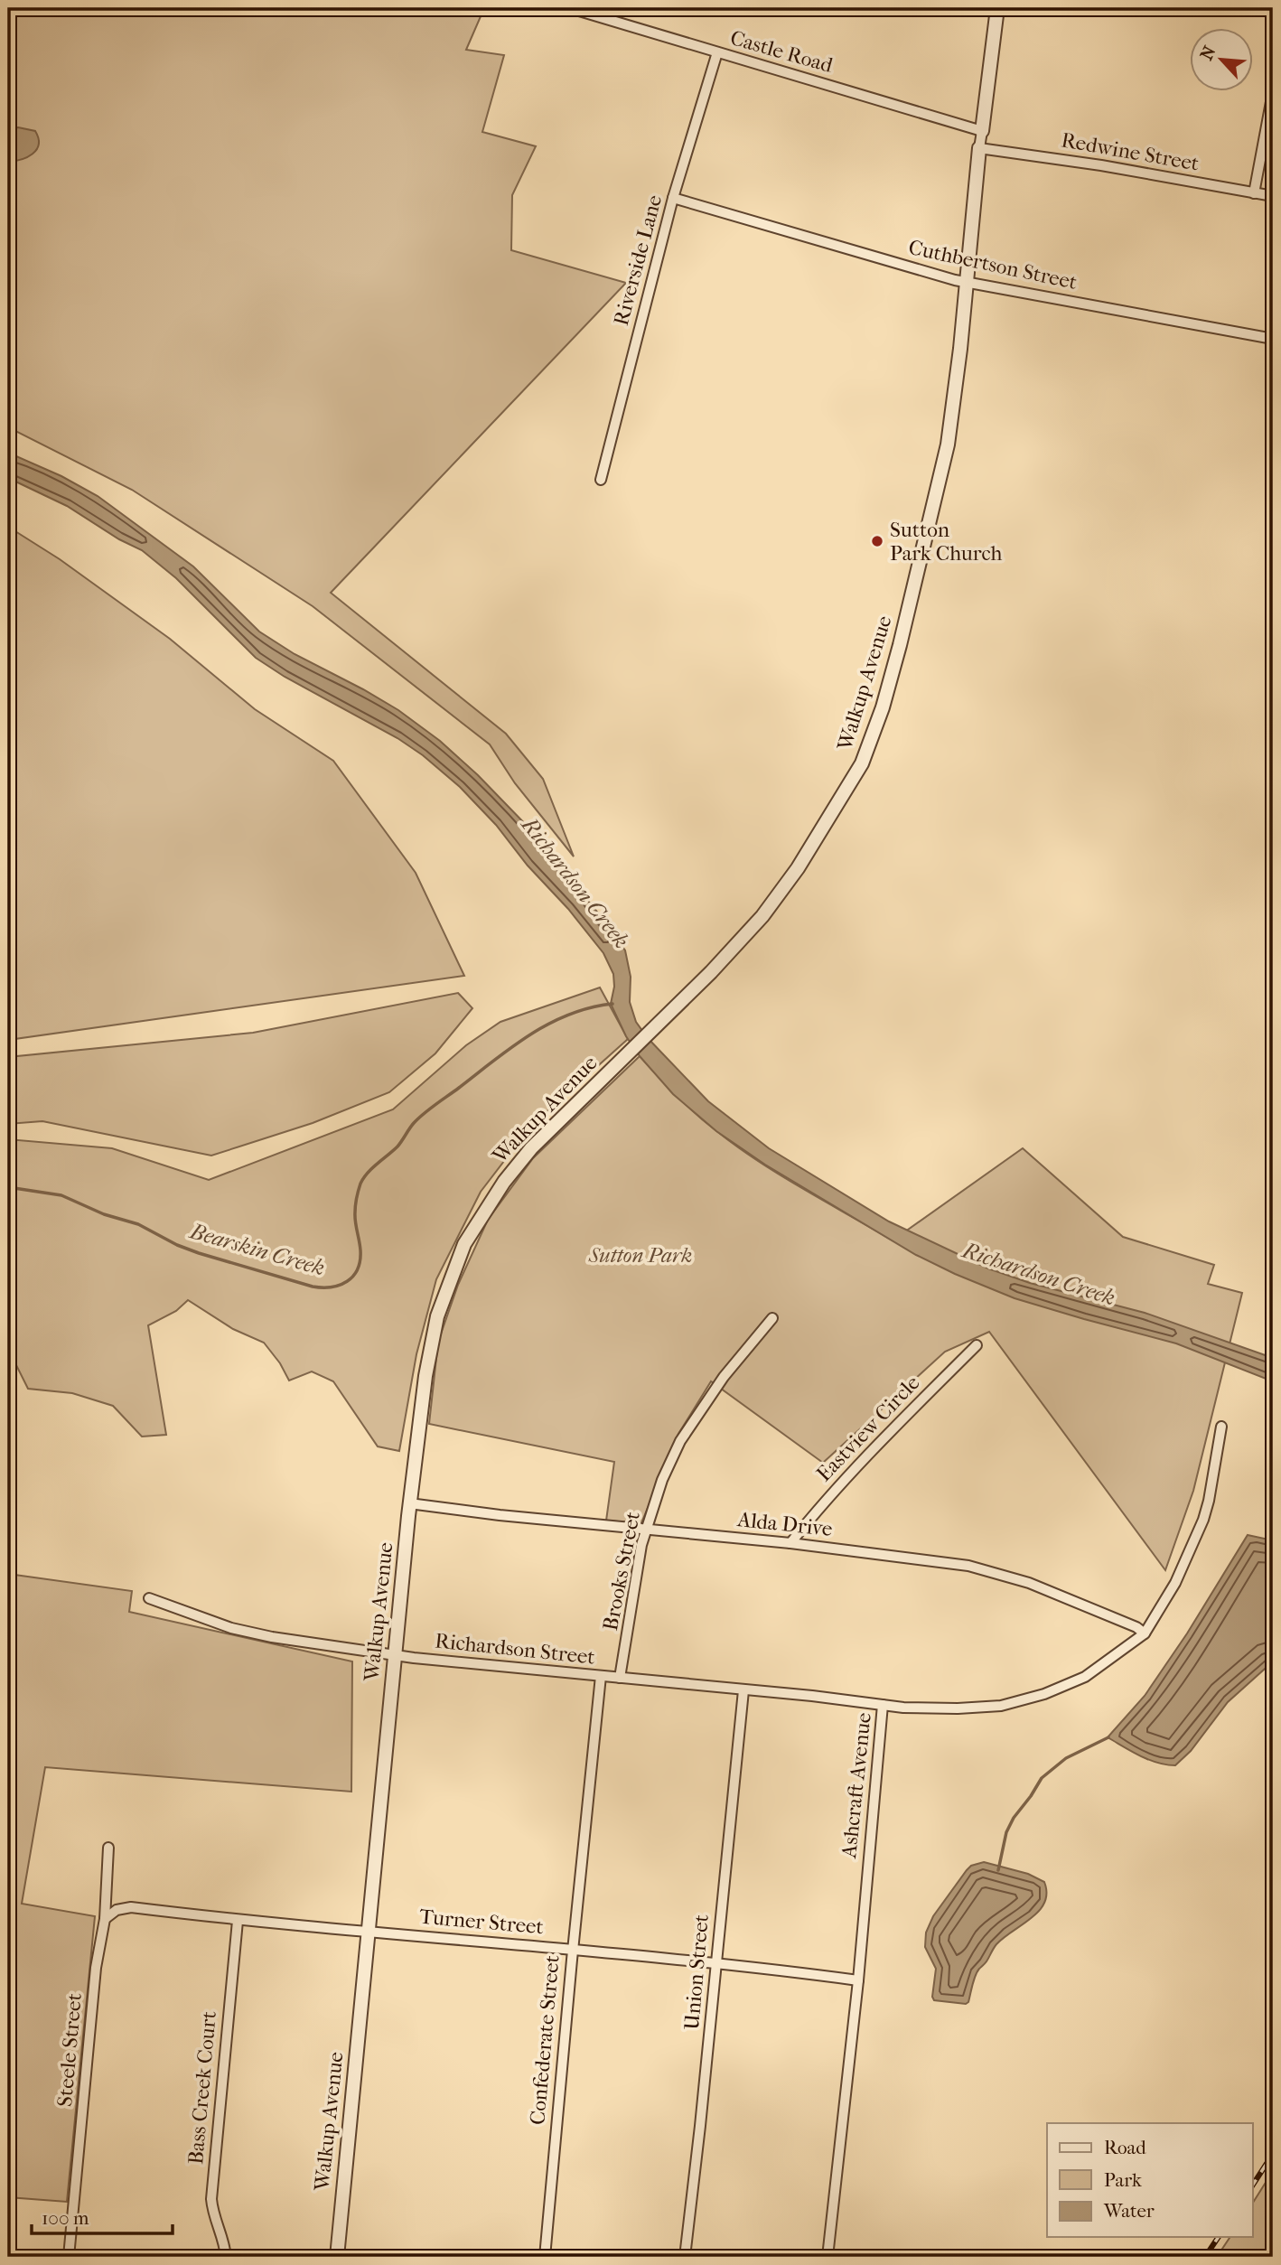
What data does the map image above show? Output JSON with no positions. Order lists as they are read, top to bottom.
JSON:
{
  "streets": {
    "street": [
      "Castle Road",
      "Redwine Street",
      "Riverside Lane",
      "Cuthbertson Street",
      "Walkup Avenue",
      "Eastview Circle",
      "Alda Drive",
      "Brooks Street",
      "Richardson Street",
      "Ashcraft Avenue",
      "Turner Street",
      "Union Street",
      "Confederate Street",
      "Steele Street",
      "Bass Creek Court"
    ]
  },
  "crossings": [
    ["Castle Road", "Riverside Lane"],
    ["Redwine Street", "Walkup Avenue"],
    ["Riverside Lane", "Cuthbertson Street"],
    ["Cuthbertson Street", "Walkup Avenue"],
    ["Walkup Avenue", "Alda Drive"],
    ["Walkup Avenue", "Richardson Street"],
    ["Walkup Avenue", "Turner Street"],
    ["Eastview Circle", "Alda Drive"],
    ["Alda Drive", "Brooks Street"],
    ["Alda Drive", "Ashcraft Avenue"],
    ["Brooks Street", "Richardson Street"],
    ["Richardson Street", "Ashcraft Avenue"],
    ["Richardson Street", "Union Street"],
    ["Richardson Street", "Confederate Street"],
    ["Ashcraft Avenue", "Turner Street"],
    ["Turner Street", "Union Street"],
    ["Turner Street", "Confederate Street"],
    ["Turner Street", "Steele Street"],
    ["Turner Street", "Bass Creek Court"]
  ],
  "water": ["Richardson Creek", "Bearskin Creek"],
  "parks": ["Sutton Park"],
  "places": ["Sutton Park Church"],
  "legend": ["Road", "Park", "Water"],
  "scale_bar": "100 m",
  "north": "top left"
}
